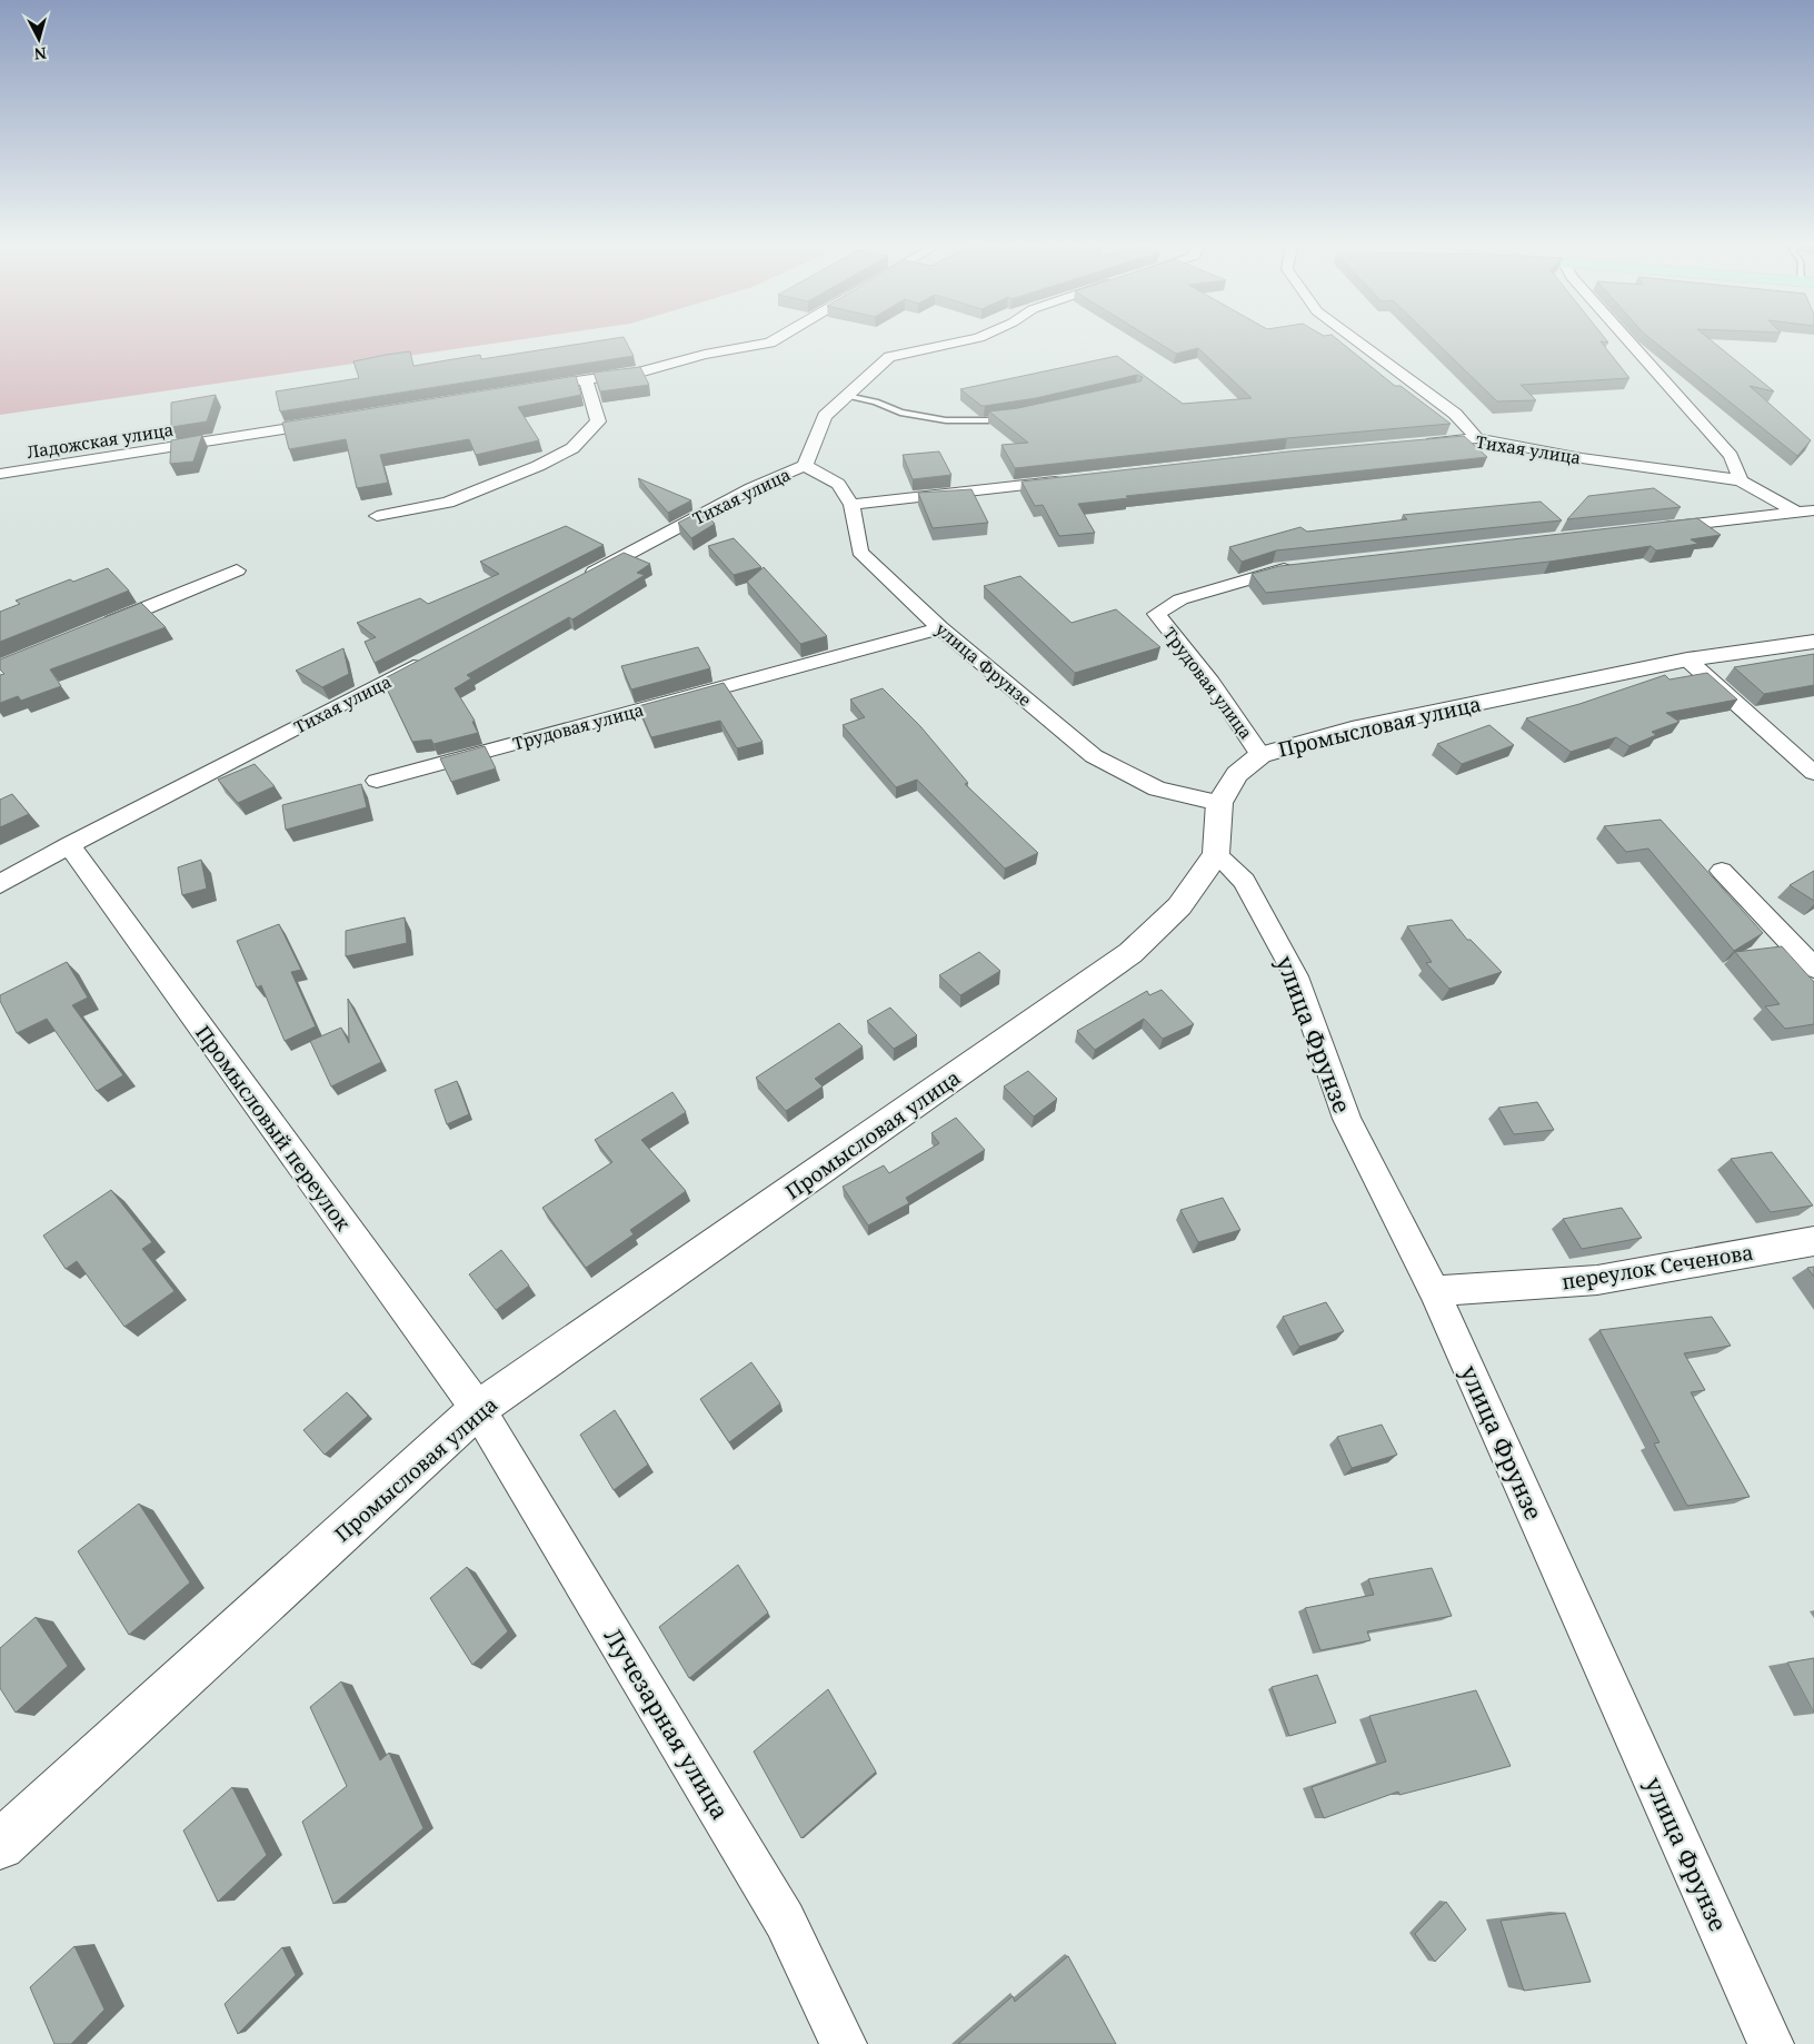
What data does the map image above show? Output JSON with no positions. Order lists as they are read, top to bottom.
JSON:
{
  "streets": {
    "street": [
      "Ладожская улица",
      "Тихая улица",
      "улица Фрунзе",
      "Трудовая улица",
      "Промысловая улица",
      "Промысловый переулок",
      "переулок Сеченова",
      "Лучезарная улица"
    ]
  },
  "crossings": [
    ["Тихая улица", "улица Фрунзе"],
    ["Тихая улица", "Промысловый переулок"],
    ["улица Фрунзе", "Трудовая улица"],
    ["улица Фрунзе", "Промысловая улица"],
    ["улица Фрунзе", "переулок Сеченова"],
    ["Трудовая улица", "Промысловая улица"],
    ["Промысловая улица", "Промысловый переулок"],
    ["Промысловая улица", "Лучезарная улица"],
    ["Промысловый переулок", "Лучезарная улица"]
  ],
  "north": "bottom"
}
